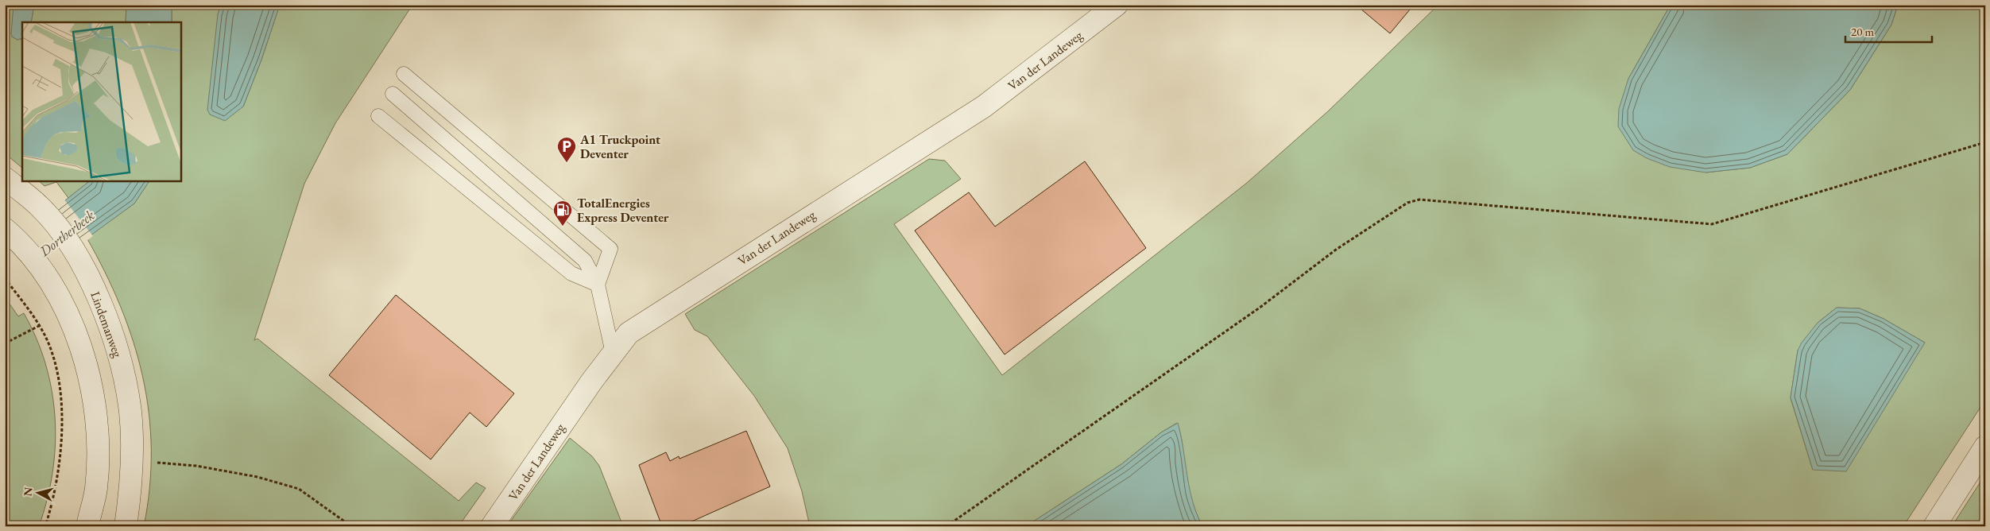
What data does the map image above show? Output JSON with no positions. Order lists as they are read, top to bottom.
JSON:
{
  "streets": {
    "street": ["Van der Landeweg", "Lindemanweg"]
  },
  "water": ["Dortherbeek"],
  "places": {
    "parking": ["A1 Truckpoint Deventer"],
    "fuel station": ["TotalEnergies Express Deventer"]
  },
  "scale_bar": "20 m",
  "north": "left"
}
